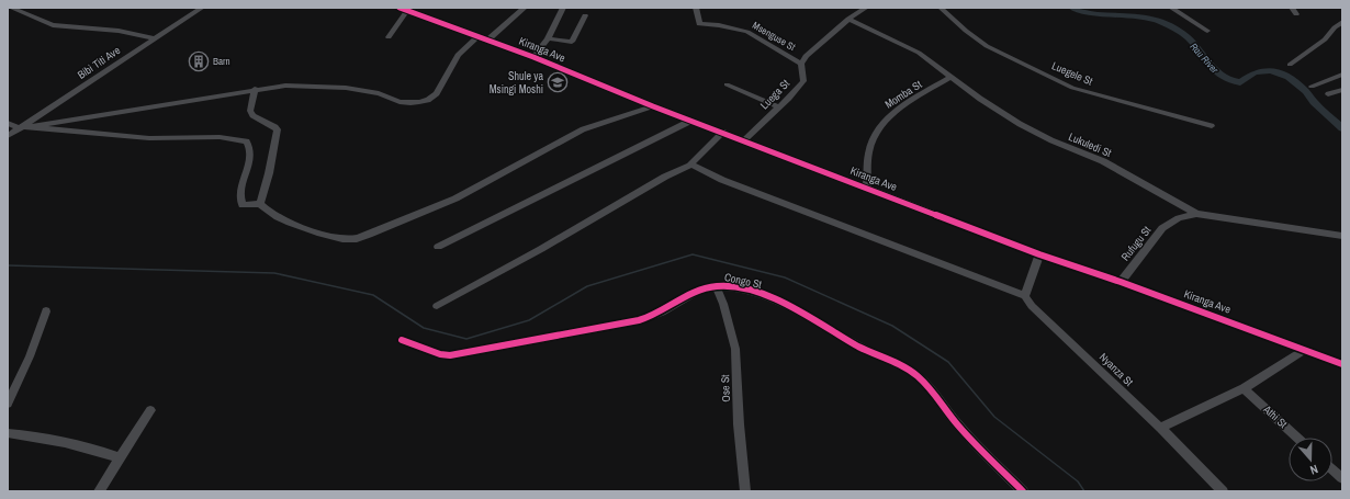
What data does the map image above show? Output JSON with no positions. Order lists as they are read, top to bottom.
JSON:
{
  "streets": {
    "street": [
      "Msenguse St",
      "Kiranga Ave",
      "Bibi Titi Ave",
      "Luegele St",
      "Luega St",
      "Momba St",
      "Lukuledi St",
      "Rufugu St",
      "Congo St",
      "Nyanza St",
      "Ose St",
      "Athi St"
    ]
  },
  "crossings": [
    ["Msenguse St", "Luega St"],
    ["Kiranga Ave", "Luega St"],
    ["Kiranga Ave", "Momba St"],
    ["Kiranga Ave", "Rufugu St"],
    ["Momba St", "Lukuledi St"],
    ["Lukuledi St", "Rufugu St"],
    ["Congo St", "Ose St"]
  ],
  "water": ["Rau River"],
  "places": {
    "building": ["Barn"],
    "school or university": ["Shule ya Msingi Moshi"]
  },
  "north": "bottom"
}
